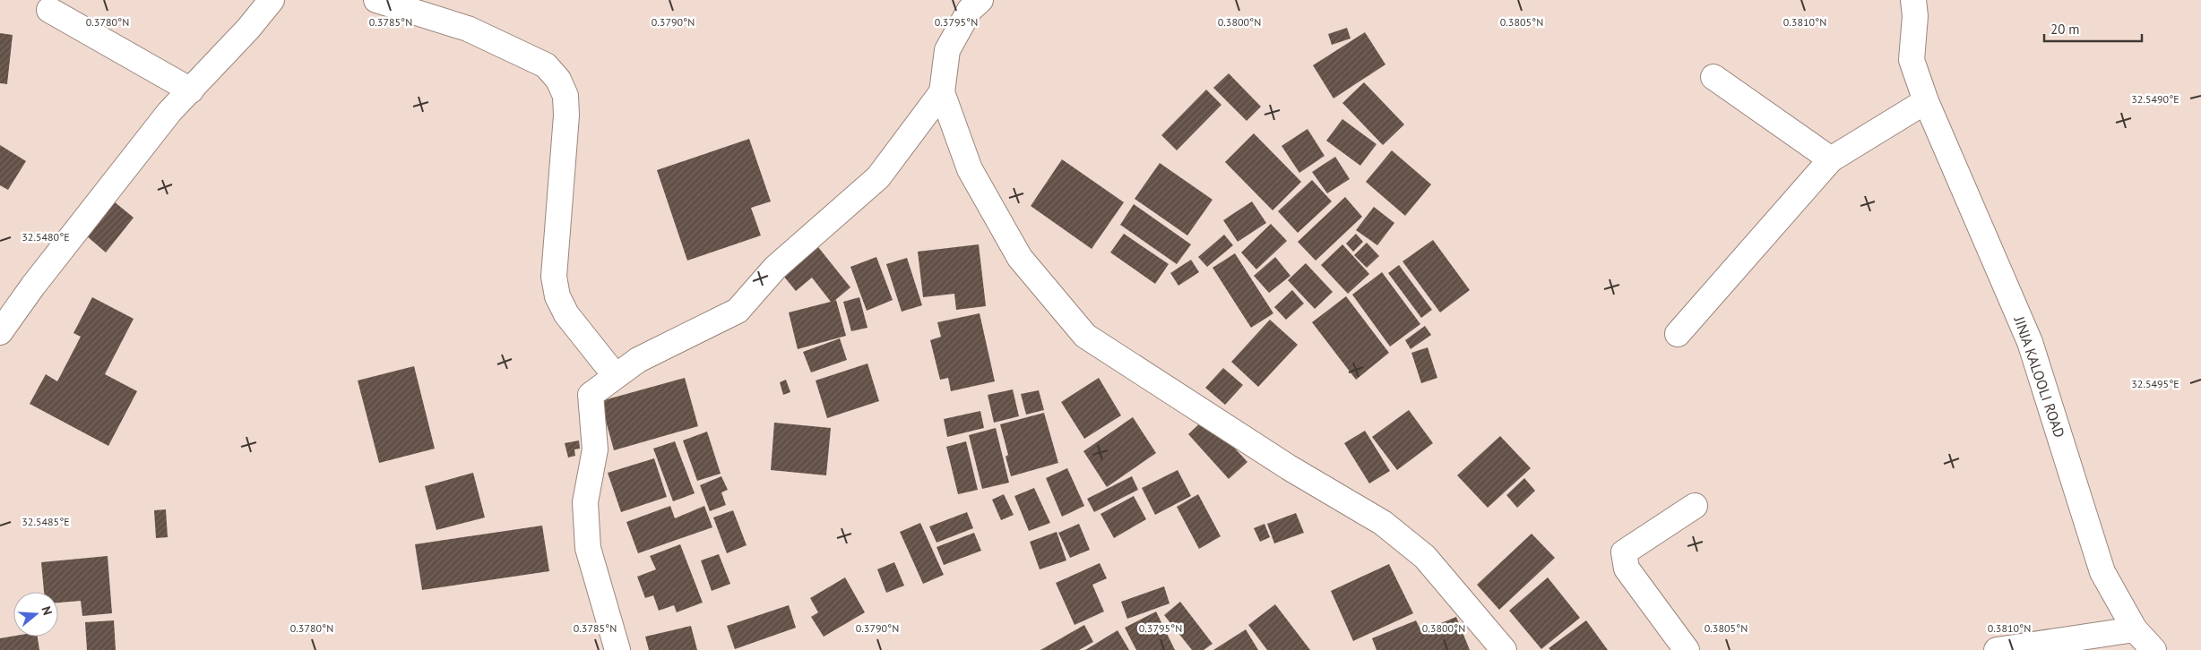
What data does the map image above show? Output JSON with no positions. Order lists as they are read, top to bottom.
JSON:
{
  "streets": {
    "street": ["JINJA KALOOLI ROAD"]
  },
  "scale_bar": "20 m",
  "north": "right",
  "coordinates": [
    "0.3780°N",
    "0.3785°N",
    "0.3790°N",
    "0.3795°N",
    "0.3800°N",
    "0.3805°N",
    "0.3810°N",
    "32.5490°E",
    "32.5480°E",
    "32.5495°E",
    "32.5485°E"
  ]
}
